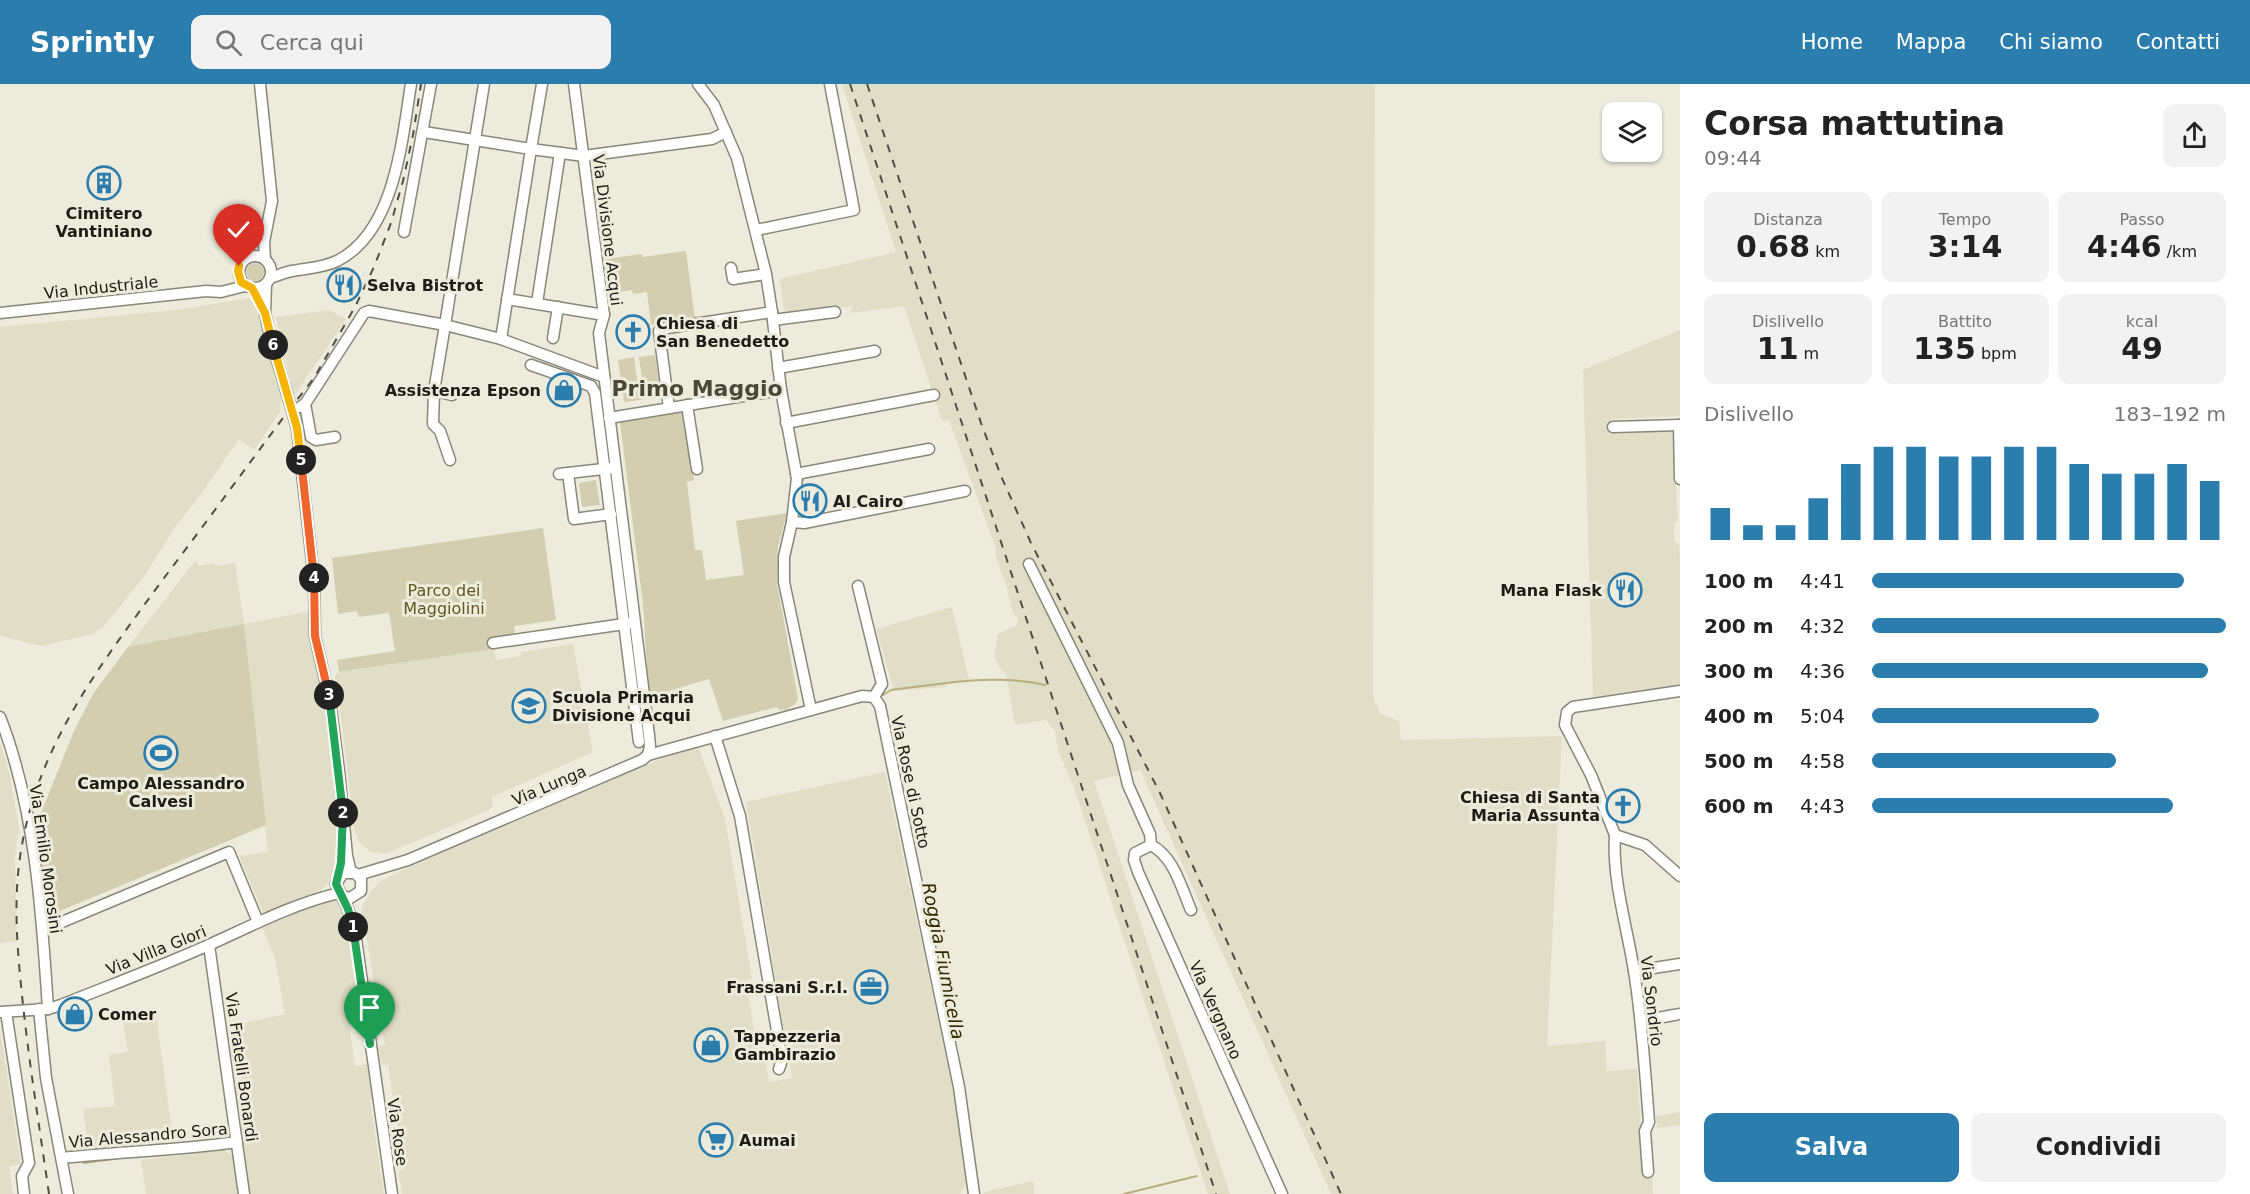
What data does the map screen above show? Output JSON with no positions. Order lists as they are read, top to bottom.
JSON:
{
  "streets": {
    "street": [
      "Via Divisione Acqui",
      "Via Industriale",
      "Via Rose di Sotto",
      "Via Lunga",
      "Via Emilio Morosini",
      "Via Villa Glori",
      "Via Sondrio",
      "Via Vergnano",
      "Via Fratelli Bonardi",
      "Via Rose",
      "Via Alessandro Sora"
    ]
  },
  "crossings": [
    ["Via Divisione Acqui", "Via Lunga"],
    ["Via Rose di Sotto", "Via Lunga"],
    ["Via Lunga", "Via Villa Glori"],
    ["Via Lunga", "Via Rose"],
    ["Via Emilio Morosini", "Via Villa Glori"],
    ["Via Emilio Morosini", "Via Alessandro Sora"],
    ["Via Villa Glori", "Via Fratelli Bonardi"],
    ["Via Villa Glori", "Via Rose"],
    ["Via Fratelli Bonardi", "Via Alessandro Sora"]
  ],
  "districts": ["Primo Maggio"],
  "water": ["Roggia Fiumicella"],
  "parks": ["Parco dei Maggiolini"],
  "places": {
    "building": ["Cimitero Vantiniano"],
    "restaurant": ["Selva Bistrot", "Al Cairo", "Mana Flask"],
    "church": ["Chiesa di San Benedetto", "Chiesa di Santa Maria Assunta"],
    "shop": ["Assistenza Epson", "Comer", "Tappezzeria Gambirazio"],
    "school or university": ["Scuola Primaria Divisione Acqui"],
    "sports": ["Campo Alessandro Calvesi"],
    "office": ["Frassani S.r.l."],
    "supermarket": ["Aumai"]
  },
  "page": {
    "header": "Sprintly",
    "search": "Cerca qui",
    "nav": [
      "Home",
      "Mappa",
      "Chi siamo",
      "Contatti"
    ],
    "heading": ["Corsa mattutina", "09:44"],
    "stats": [
      ["Distanza", "0.68 km"],
      ["Tempo", "3:14"],
      ["Passo", "4:46 /km"],
      ["Dislivello", "11 m"],
      ["Battito", "135 bpm"],
      ["kcal", "49"]
    ],
    "pins": [
      "6",
      "5",
      "4",
      "3",
      "2",
      "1"
    ],
    "chart": ["Dislivello", "183–192 m"],
    "list": [
      {
        "name": "100 m",
        "note": "4:41"
      },
      {
        "name": "200 m",
        "note": "4:32"
      },
      {
        "name": "300 m",
        "note": "4:36"
      },
      {
        "name": "400 m",
        "note": "5:04"
      },
      {
        "name": "500 m",
        "note": "4:58"
      },
      {
        "name": "600 m",
        "note": "4:43"
      }
    ],
    "buttons": ["Salva", "Condividi"]
  }
}
